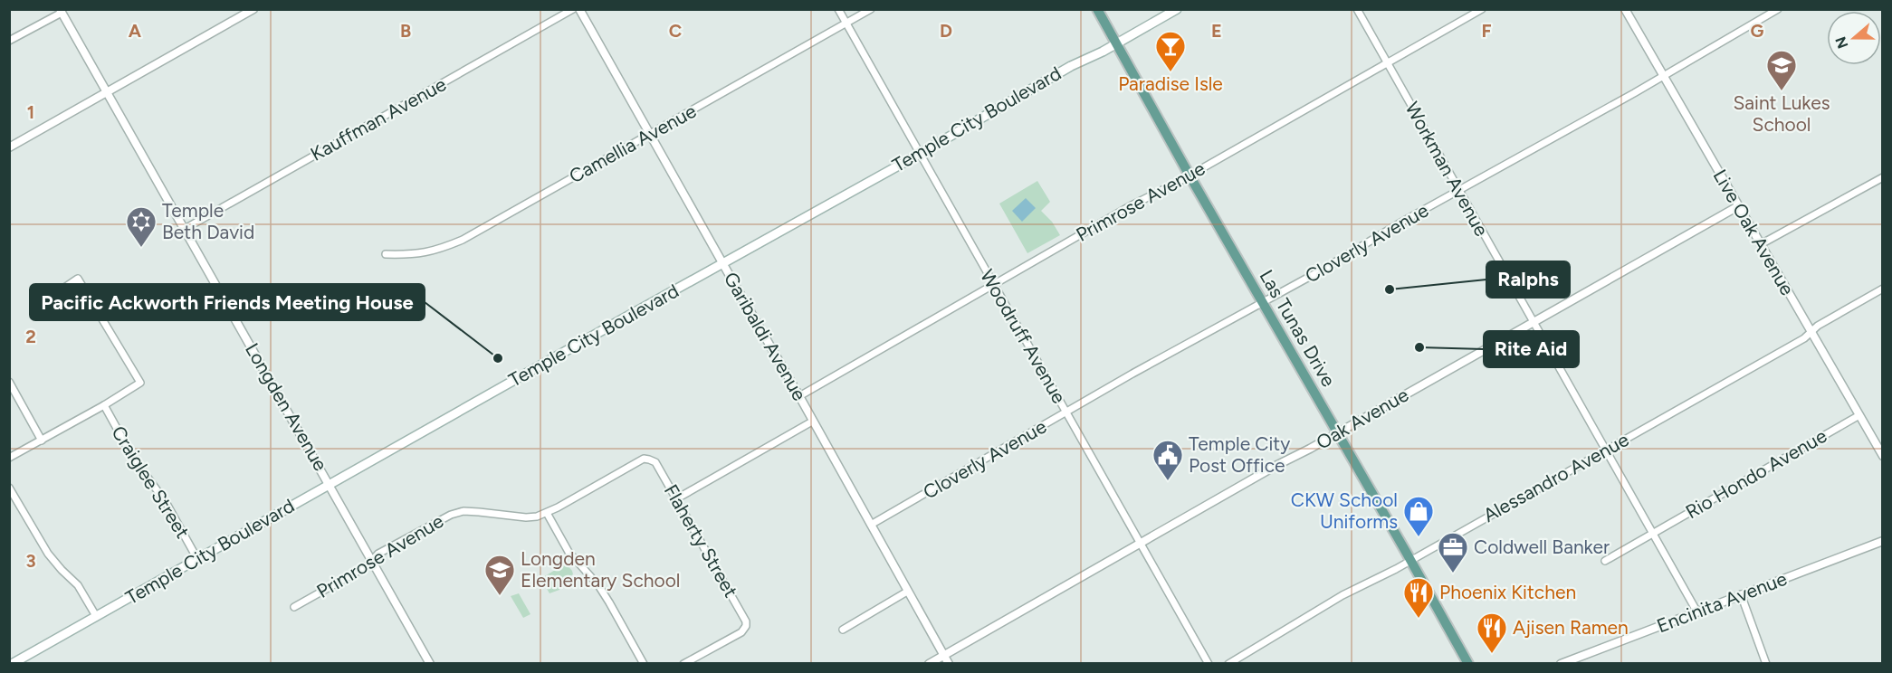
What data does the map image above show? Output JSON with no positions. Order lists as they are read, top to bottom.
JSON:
{
  "streets": {
    "main road": ["Temple City Boulevard", "Las Tunas Drive"],
    "street": [
      "Kauffman Avenue",
      "Camellia Avenue",
      "Workman Avenue",
      "Primrose Avenue",
      "Live Oak Avenue",
      "Cloverly Avenue",
      "Garibaldi Avenue",
      "Woodruff Avenue",
      "Longden Avenue",
      "Oak Avenue",
      "Rio Hondo Avenue",
      "Alessandro Avenue",
      "Craiglee Street",
      "Flaherty Street",
      "Encinita Avenue"
    ]
  },
  "crossings": [
    ["Kauffman Avenue", "Longden Avenue"],
    ["Temple City Boulevard", "Las Tunas Drive"],
    ["Temple City Boulevard", "Garibaldi Avenue"],
    ["Temple City Boulevard", "Woodruff Avenue"],
    ["Temple City Boulevard", "Longden Avenue"],
    ["Temple City Boulevard", "Craiglee Street"],
    ["Camellia Avenue", "Garibaldi Avenue"],
    ["Camellia Avenue", "Woodruff Avenue"],
    ["Workman Avenue", "Primrose Avenue"],
    ["Workman Avenue", "Cloverly Avenue"],
    ["Workman Avenue", "Oak Avenue"],
    ["Workman Avenue", "Rio Hondo Avenue"],
    ["Workman Avenue", "Alessandro Avenue"],
    ["Workman Avenue", "Encinita Avenue"],
    ["Primrose Avenue", "Las Tunas Drive"],
    ["Primrose Avenue", "Garibaldi Avenue"],
    ["Primrose Avenue", "Woodruff Avenue"],
    ["Primrose Avenue", "Longden Avenue"],
    ["Primrose Avenue", "Flaherty Street"],
    ["Live Oak Avenue", "Cloverly Avenue"],
    ["Live Oak Avenue", "Oak Avenue"],
    ["Live Oak Avenue", "Rio Hondo Avenue"],
    ["Live Oak Avenue", "Alessandro Avenue"],
    ["Cloverly Avenue", "Las Tunas Drive"],
    ["Cloverly Avenue", "Garibaldi Avenue"],
    ["Cloverly Avenue", "Woodruff Avenue"],
    ["Las Tunas Drive", "Oak Avenue"],
    ["Las Tunas Drive", "Alessandro Avenue"],
    ["Garibaldi Avenue", "Oak Avenue"],
    ["Woodruff Avenue", "Oak Avenue"]
  ],
  "places": {
    "bar": ["Paradise Isle"],
    "school or university": ["Saint Lukes School", "Longden Elementary School"],
    "synagogue": ["Temple Beth David"],
    "other": ["Ralphs", "Rite Aid", "Pacific Ackworth Friends Meeting House"],
    "public building": ["Temple City Post Office"],
    "shop": ["CKW School Uniforms"],
    "office": ["Coldwell Banker"],
    "restaurant": ["Phoenix Kitchen", "Ajisen Ramen"]
  },
  "north": "left",
  "grid": {
    "columns": [
      "A",
      "B",
      "C",
      "D",
      "E",
      "F",
      "G"
    ],
    "rows": ["1", "2", "3"]
  }
}
